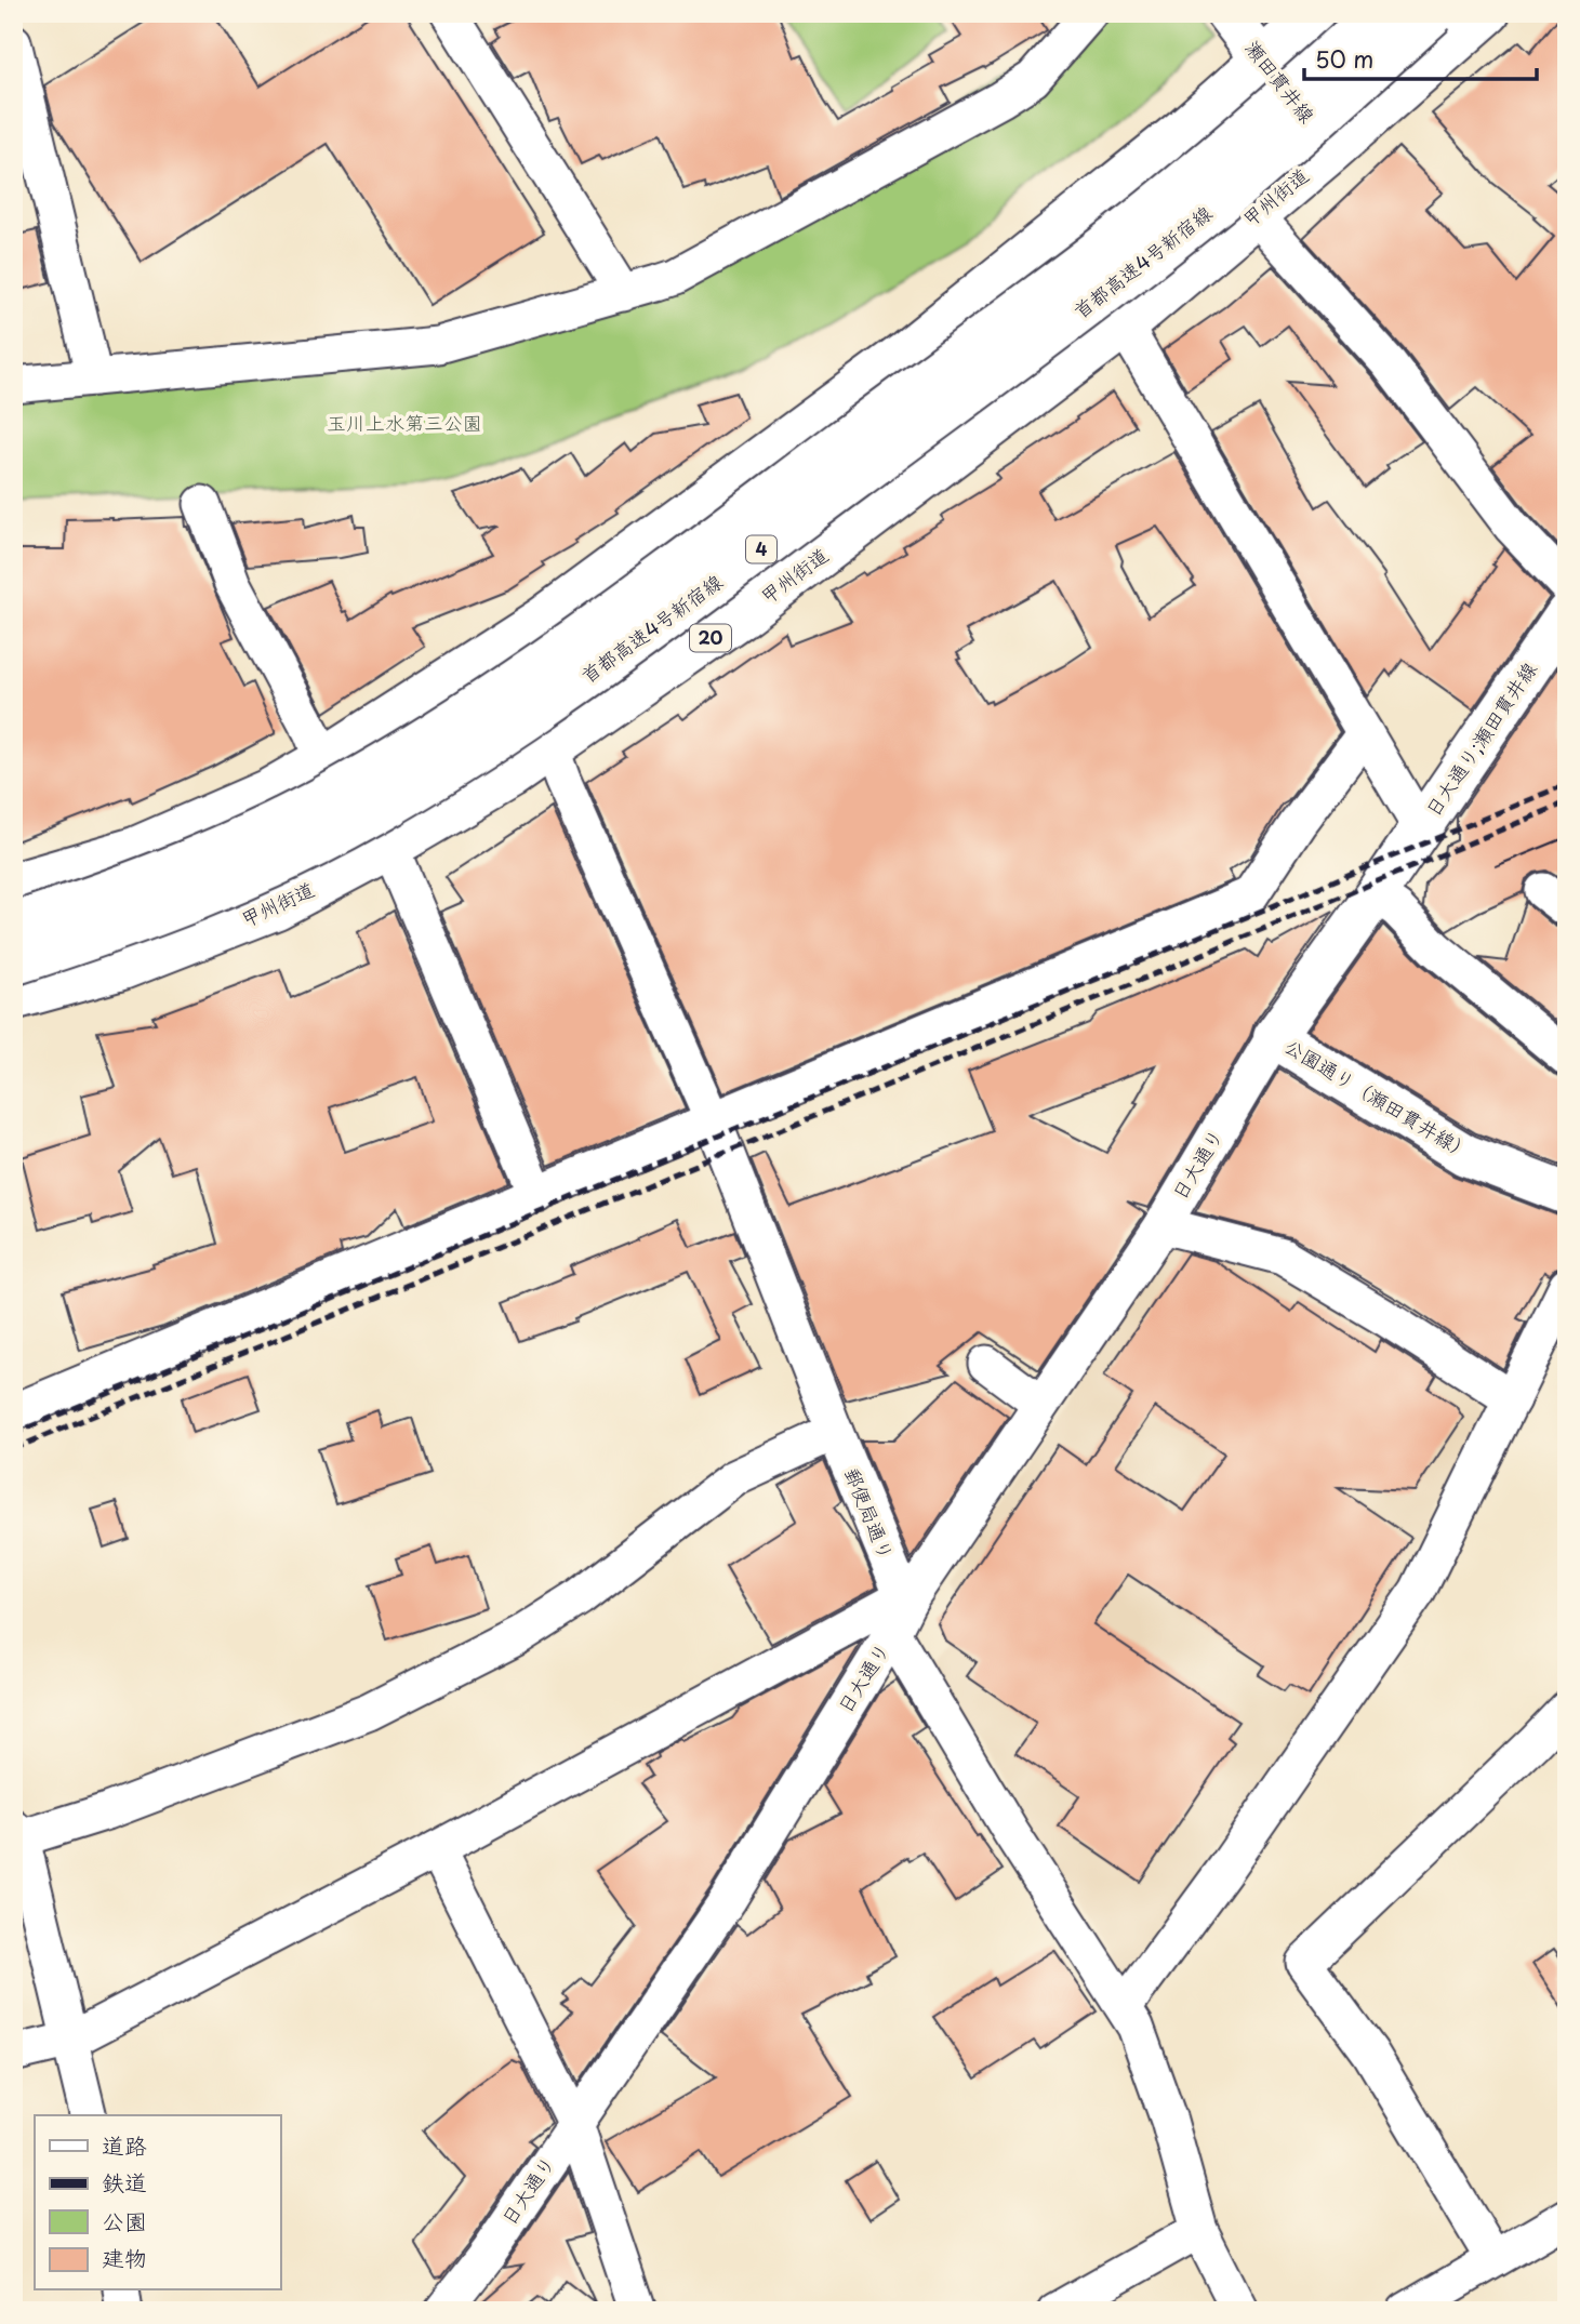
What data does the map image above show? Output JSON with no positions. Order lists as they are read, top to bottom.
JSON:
{
  "streets": {
    "main road": [
      "瀬田貫井線",
      "甲州街道",
      "首都高速4号新宿線",
      "4",
      "20",
      "日大通り;瀬田貫井線",
      "公園通り（瀬田貫井線）"
    ],
    "street": ["日大通り", "郵便局通り"]
  },
  "crossings": [
    ["瀬田貫井線", "甲州街道"],
    ["甲州街道", "郵便局通り"],
    ["公園通り（瀬田貫井線）", "日大通り"],
    ["日大通り", "郵便局通り"]
  ],
  "parks": ["玉川上水第三公園"],
  "legend": [
    "道路",
    "鉄道",
    "公園",
    "建物"
  ],
  "scale_bar": "50 m"
}
